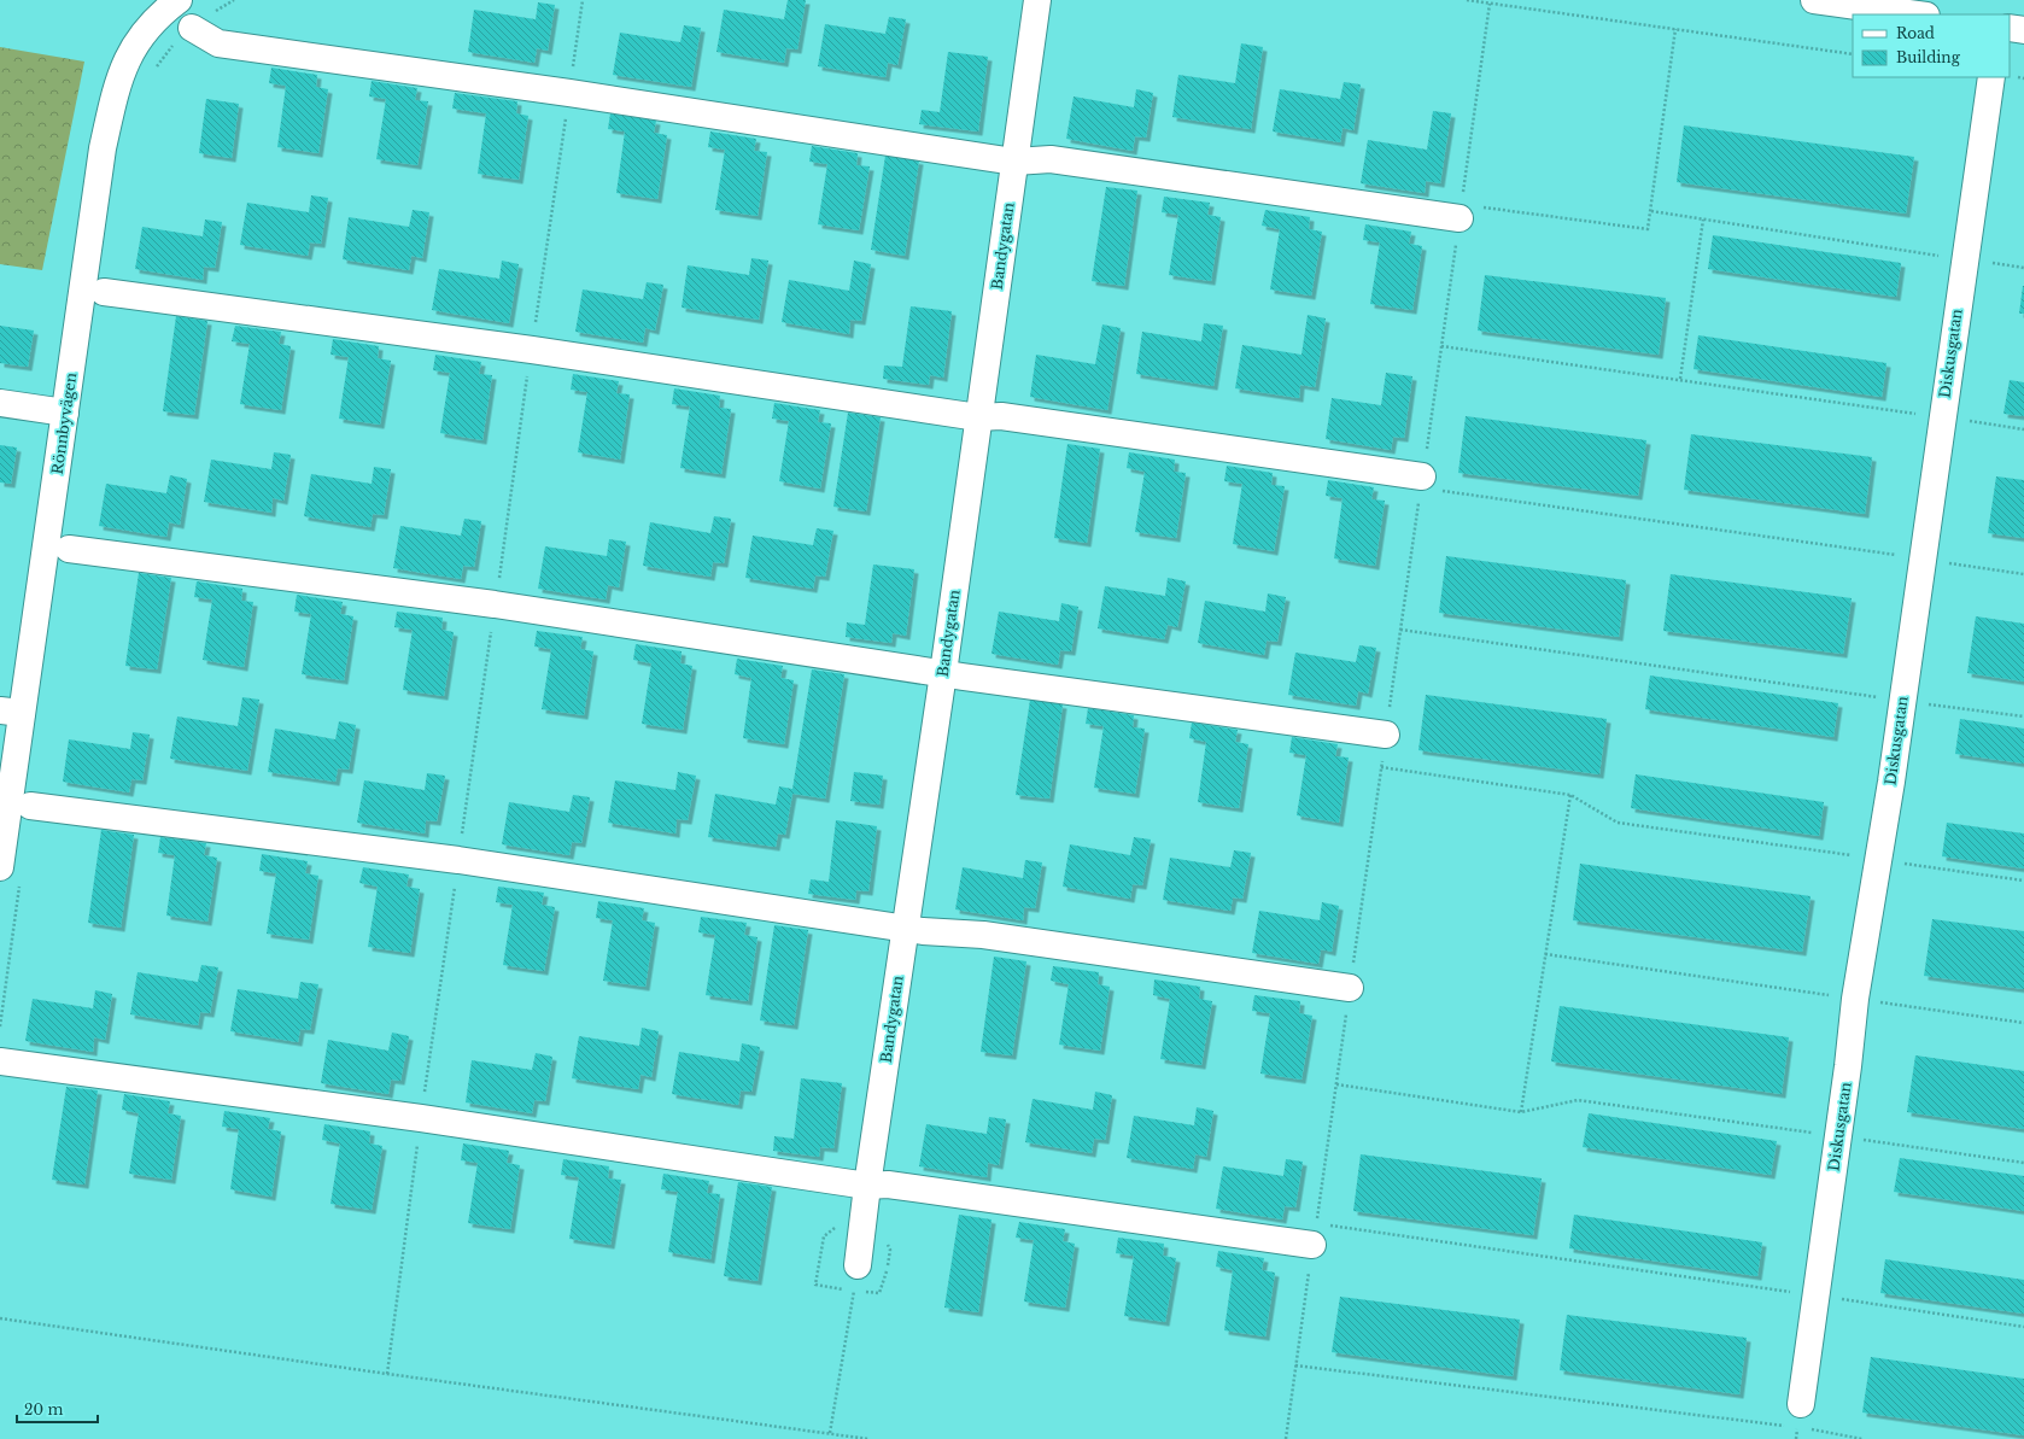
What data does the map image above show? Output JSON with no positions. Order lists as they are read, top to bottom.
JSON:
{
  "streets": {
    "street": ["Bandygatan", "Diskusgatan", "Rönnbyvägen"]
  },
  "legend": ["Road", "Building"],
  "scale_bar": "20 m"
}
